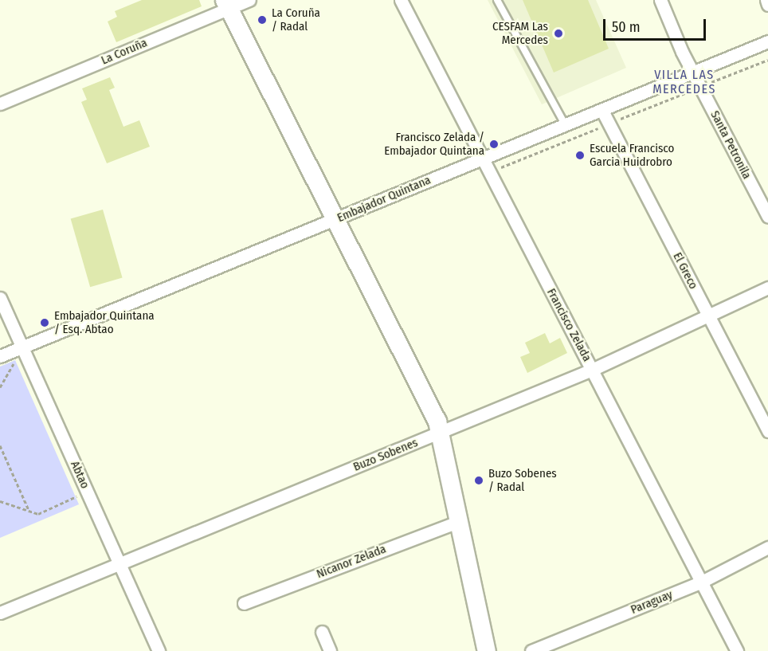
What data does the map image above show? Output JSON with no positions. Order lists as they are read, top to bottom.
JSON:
{
  "streets": {
    "street": [
      "La Coruña",
      "Santa Petronila",
      "Embajador Quintana",
      "El Greco",
      "Francisco Zelada",
      "Buzo Sobenes",
      "Abtao",
      "Nicanor Zelada",
      "Paraguay"
    ]
  },
  "crossings": [
    ["Santa Petronila", "Embajador Quintana"],
    ["Embajador Quintana", "El Greco"],
    ["Embajador Quintana", "Francisco Zelada"],
    ["Embajador Quintana", "Abtao"],
    ["El Greco", "Buzo Sobenes"],
    ["Francisco Zelada", "Buzo Sobenes"],
    ["Francisco Zelada", "Paraguay"],
    ["Buzo Sobenes", "Abtao"]
  ],
  "districts": ["VILLA LAS MERCEDES"],
  "places": [
    "La Coruña / Radal",
    "CESFAM Las Mercedes",
    "Francisco Zelada / Embajador Quintana",
    "Escuela Francisco Garcia Huidrobro",
    "Embajador Quintana / Esq. Abtao",
    "Buzo Sobenes / Radal"
  ],
  "scale_bar": "50 m"
}
